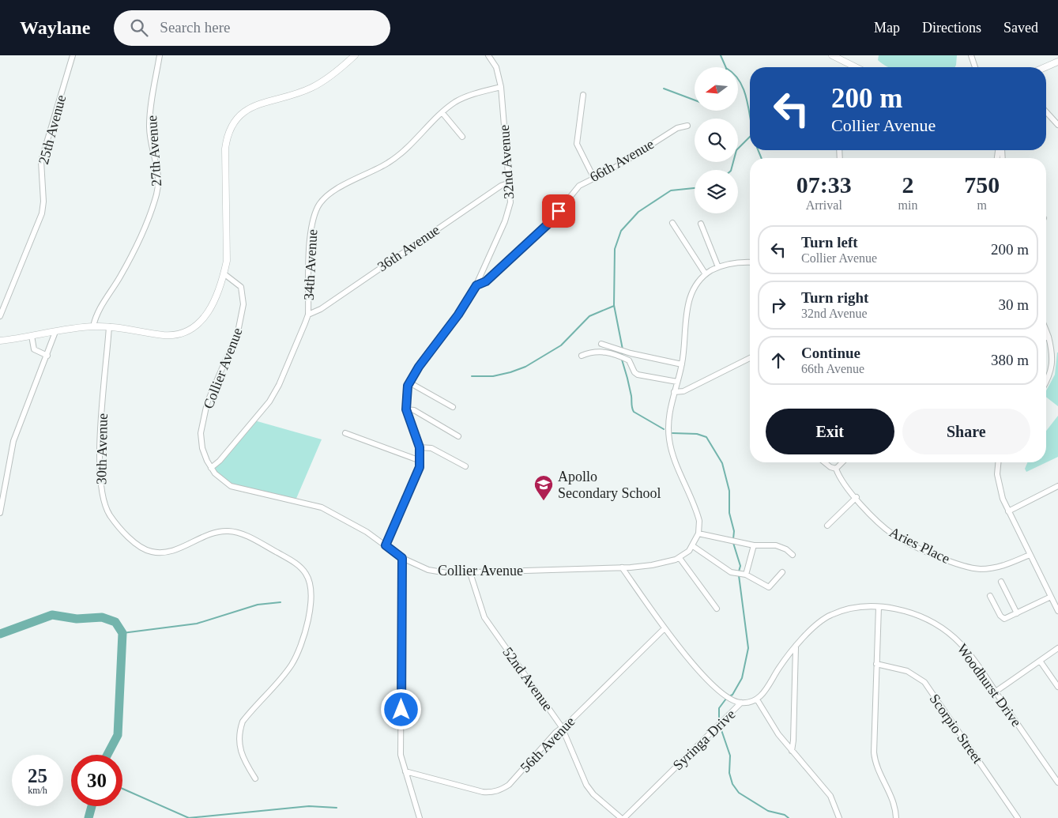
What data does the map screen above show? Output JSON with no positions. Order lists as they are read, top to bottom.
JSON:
{
  "streets": {
    "street": [
      "25th Avenue",
      "27th Avenue",
      "66th Avenue",
      "32nd Avenue",
      "36th Avenue",
      "34th Avenue",
      "Collier Avenue",
      "30th Avenue",
      "Aries Place",
      "52nd Avenue",
      "Woodhurst Drive",
      "Scorpio Street",
      "Syringa Drive",
      "56th Avenue"
    ]
  },
  "crossings": [
    ["66th Avenue", "32nd Avenue"],
    ["32nd Avenue", "36th Avenue"],
    ["32nd Avenue", "34th Avenue"],
    ["32nd Avenue", "Collier Avenue"],
    ["36th Avenue", "34th Avenue"],
    ["34th Avenue", "Collier Avenue"],
    ["Collier Avenue", "52nd Avenue"],
    ["52nd Avenue", "56th Avenue"]
  ],
  "places": {
    "school or university": ["Apollo Secondary School"]
  },
  "north": "left",
  "page": {
    "header": "Waylane",
    "search": "Search here",
    "nav": ["Map", "Directions", "Saved"],
    "turn": ["200 m", "Collier Avenue"],
    "eta": [
      "07:33",
      "Arrival",
      "2",
      "min",
      "750",
      "m"
    ],
    "list": [
      {
        "name": "Turn left",
        "note": "Collier Avenue",
        "value": "200 m"
      },
      {
        "name": "Turn right",
        "note": "32nd Avenue",
        "value": "30 m"
      },
      {
        "name": "Continue",
        "note": "66th Avenue",
        "value": "380 m"
      }
    ],
    "buttons": ["Exit", "Share"],
    "speed": "25 km/h",
    "limit": "30"
  }
}
